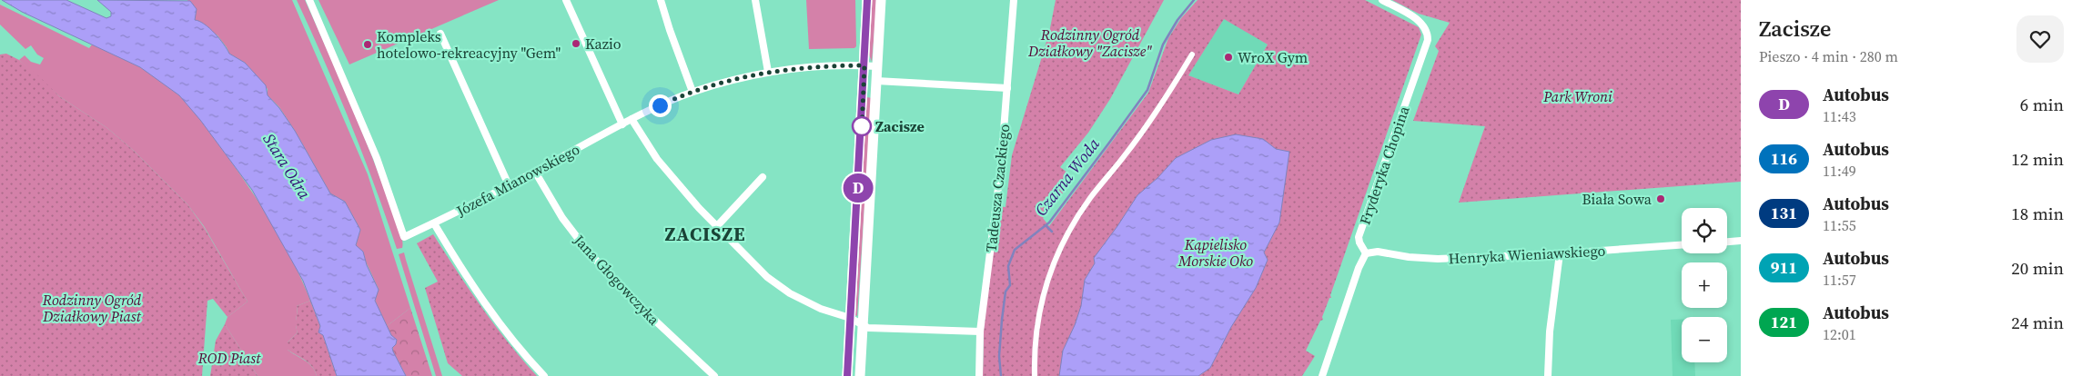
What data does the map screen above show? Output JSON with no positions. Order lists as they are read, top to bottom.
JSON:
{
  "streets": {
    "street": [
      "Fryderyka Chopina",
      "Józefa Mianowskiego",
      "Tadeusza Czackiego",
      "Henryka Wieniawskiego",
      "Jana Głogowczyka"
    ]
  },
  "crossings": [
    ["Fryderyka Chopina", "Henryka Wieniawskiego"],
    ["Józefa Mianowskiego", "Jana Głogowczyka"]
  ],
  "districts": ["ZACISZE"],
  "water": ["Stara Odra", "Czarna Woda"],
  "parks": [
    "Rodzinny Ogród Działkowy \"Zacisze\"",
    "Park Wroni",
    "Kąpielisko Morskie Oko",
    "Rodzinny Ogród Działkowy Piast",
    "ROD Piast"
  ],
  "places": [
    "Kazio",
    "Kompleks hotelowo-rekreacyjny \"Gem\"",
    "WroX Gym",
    "Zacisze",
    "Biała Sowa"
  ],
  "lines": ["bus line D"],
  "page": {
    "on_map": "D",
    "heading": ["Zacisze", "Pieszo · 4 min · 280 m"],
    "list": [
      {
        "mark": "D",
        "name": "Autobus",
        "note": "11:43",
        "value": "6 min"
      },
      {
        "mark": "116",
        "name": "Autobus",
        "note": "11:49",
        "value": "12 min"
      },
      {
        "mark": "131",
        "name": "Autobus",
        "note": "11:55",
        "value": "18 min"
      },
      {
        "mark": "911",
        "name": "Autobus",
        "note": "11:57",
        "value": "20 min"
      },
      {
        "mark": "121",
        "name": "Autobus",
        "note": "12:01",
        "value": "24 min"
      }
    ],
    "map_buttons": ["+", "−"]
  }
}
